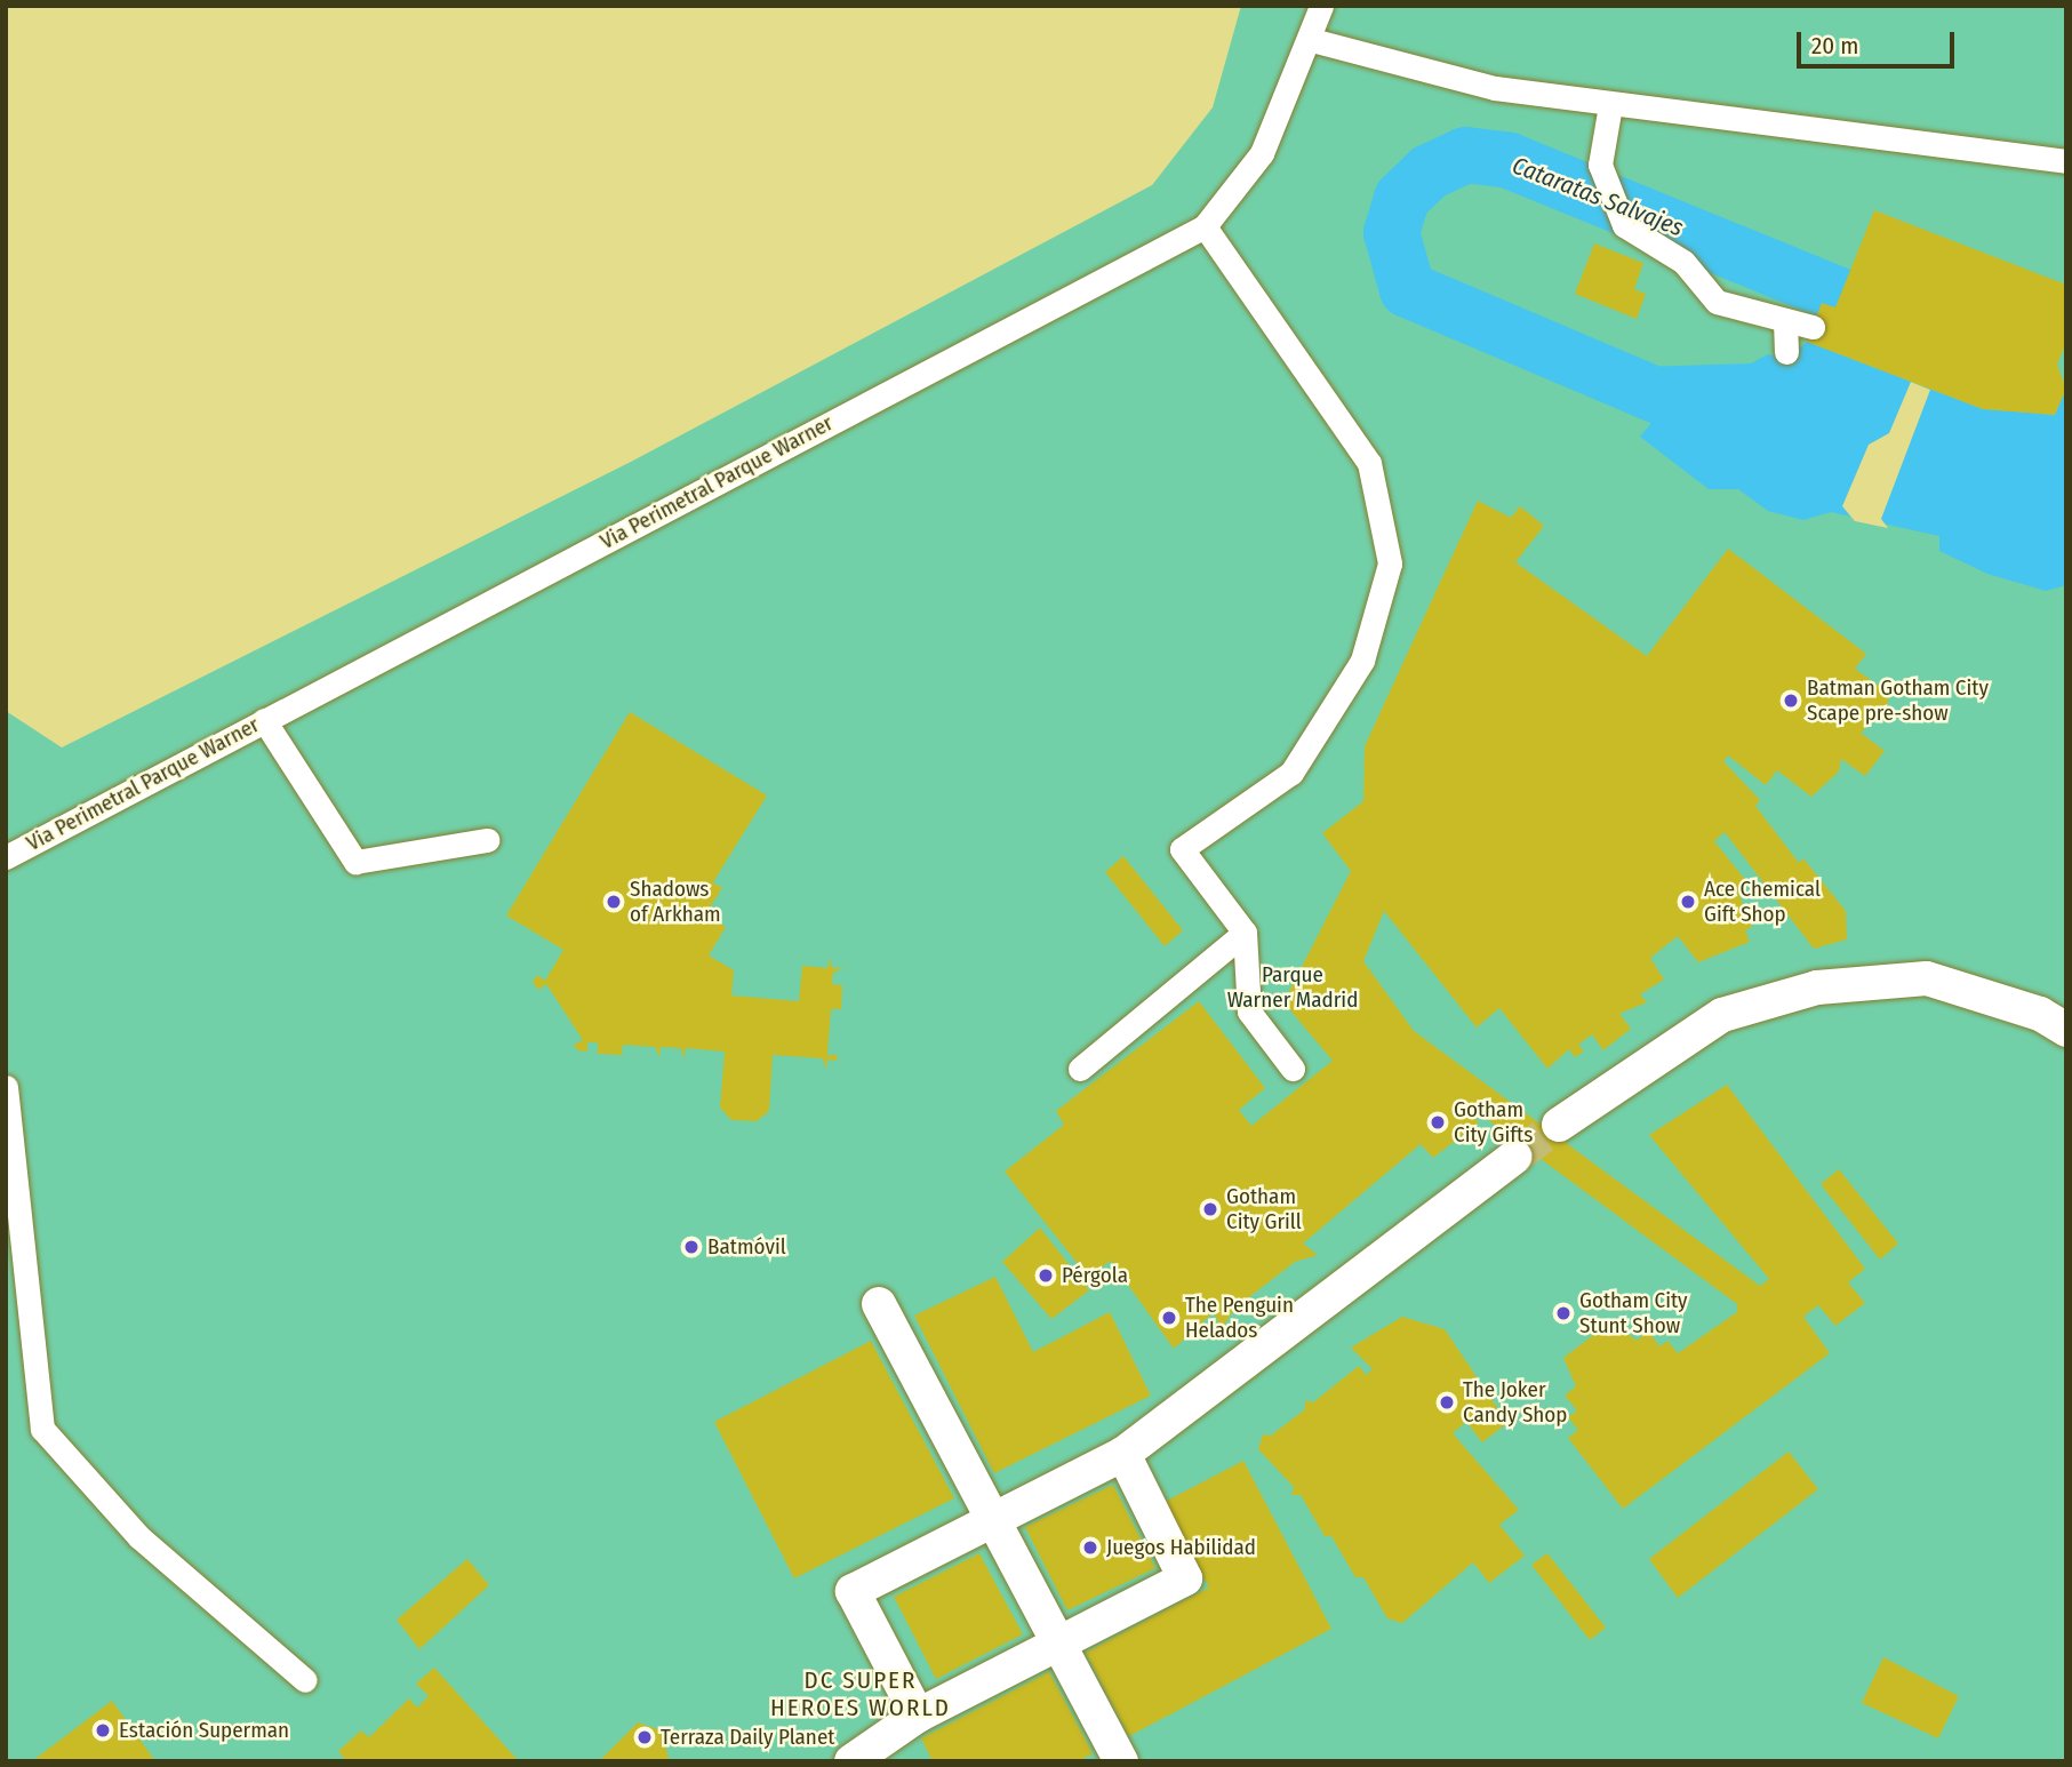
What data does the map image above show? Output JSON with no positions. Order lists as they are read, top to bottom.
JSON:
{
  "streets": {
    "lane": ["Via Perimetral Parque Warner"]
  },
  "districts": ["DC SUPER HEROES WORLD"],
  "water": ["Cataratas Salvajes"],
  "parks": ["Parque Warner Madrid"],
  "places": [
    "Batman Gotham City Scape pre-show",
    "Shadows of Arkham",
    "Ace Chemical Gift Shop",
    "Gotham City Gifts",
    "Gotham City Grill",
    "Batmóvil",
    "Pérgola",
    "Gotham City Stunt Show",
    "The Penguin Helados",
    "The Joker Candy Shop",
    "Juegos Habilidad",
    "Estación Superman",
    "Terraza Daily Planet"
  ],
  "scale_bar": "20 m"
}
